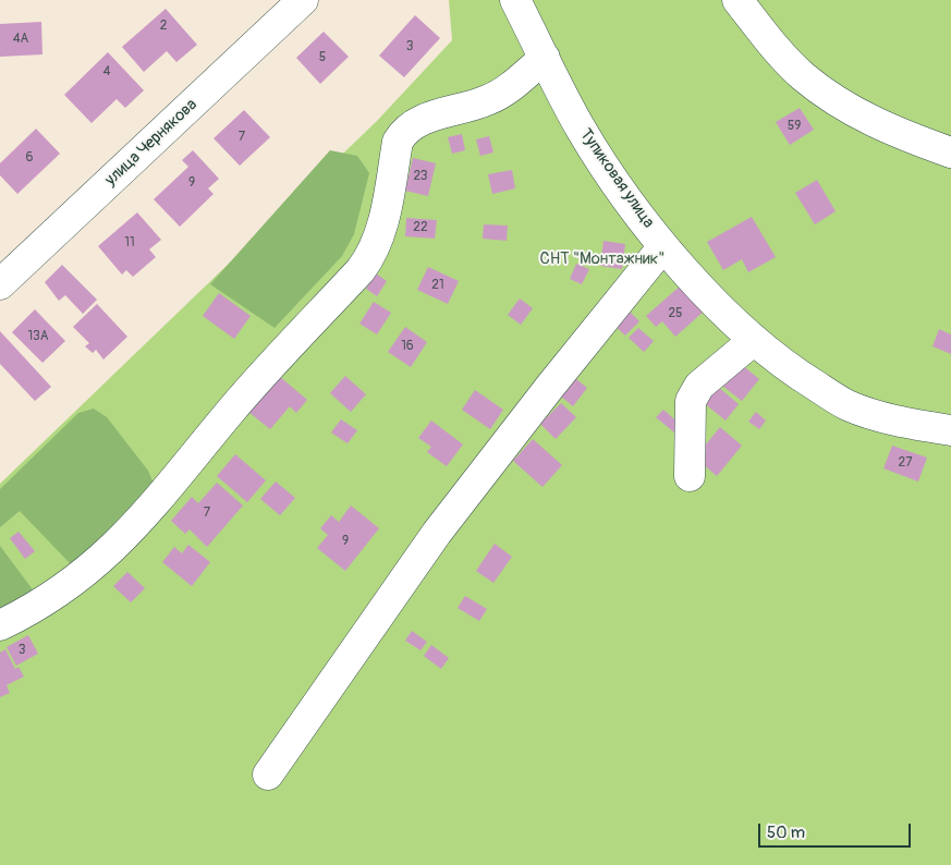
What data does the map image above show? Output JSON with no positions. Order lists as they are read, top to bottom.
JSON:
{
  "streets": {
    "street": ["улица Чернякова", "Тупиковая улица"]
  },
  "parks": ["СНТ \"Монтажник\""],
  "house_numbers": [
    "2",
    "4А",
    "3",
    "5",
    "4",
    "59",
    "7",
    "6",
    "23",
    "9",
    "22",
    "11",
    "21",
    "25",
    "13А",
    "16",
    "27",
    "7",
    "9",
    "3"
  ],
  "scale_bar": "50 m"
}
